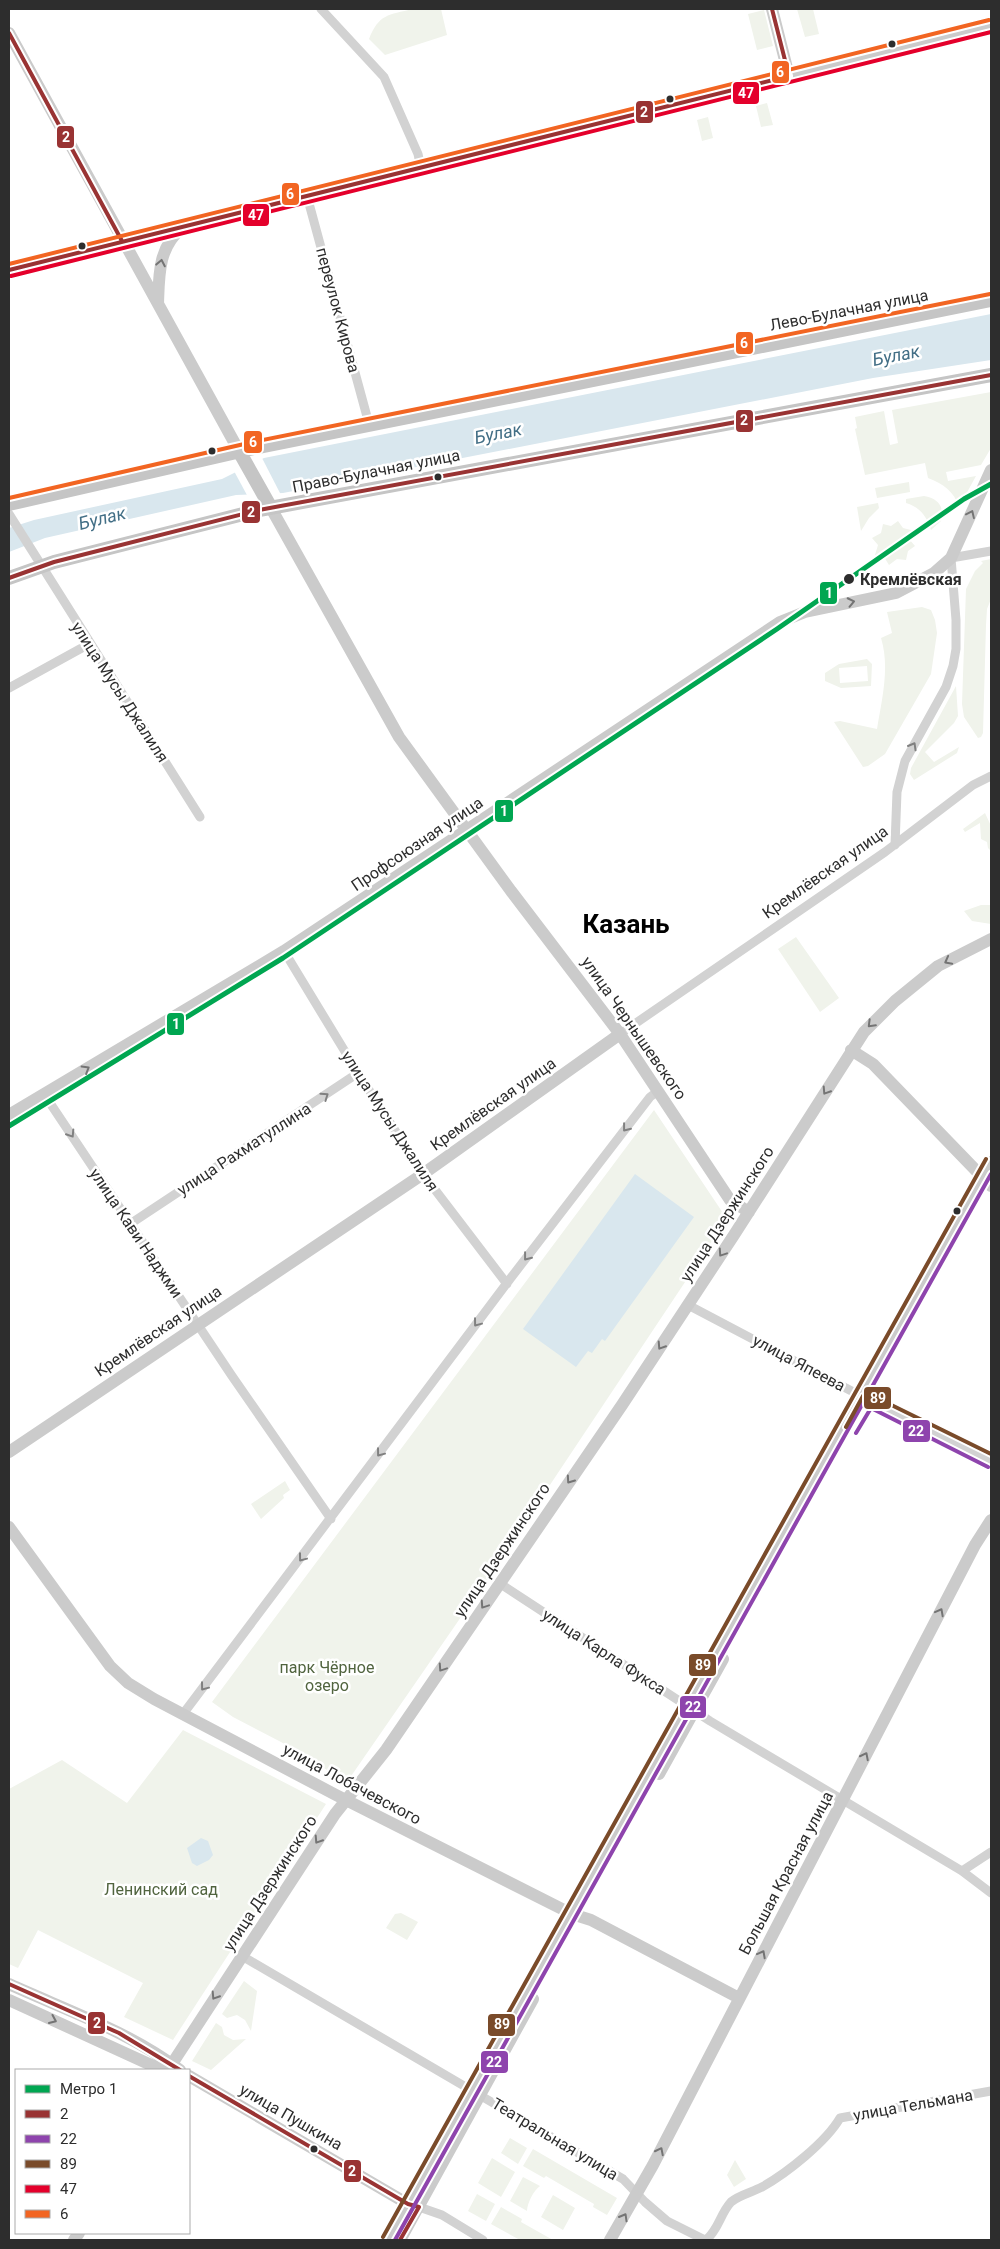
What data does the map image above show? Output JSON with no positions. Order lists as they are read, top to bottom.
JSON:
{
  "streets": {
    "main road": ["Лево-Булачная улица", "Право-Булачная улица", "улица Чернышевского"],
    "street": [
      "переулок Кирова",
      "улица Мусы Джалиля",
      "Профсоюзная улица",
      "Кремлёвская улица",
      "улица Рахматуллина",
      "улица Дзержинского",
      "улица Кави Наджми",
      "улица Япеева",
      "улица Карла Фукса",
      "улица Лобачевского",
      "Большая Красная улица",
      "улица Тельмана",
      "улица Пушкина",
      "Театральная улица"
    ]
  },
  "crossings": [
    ["переулок Кирова", "Лево-Булачная улица"],
    ["Лево-Булачная улица", "улица Чернышевского"],
    ["Право-Булачная улица", "улица Мусы Джалиля"],
    ["Право-Булачная улица", "улица Чернышевского"],
    ["улица Мусы Джалиля", "Профсоюзная улица"],
    ["улица Мусы Джалиля", "Кремлёвская улица"],
    ["улица Мусы Джалиля", "улица Рахматуллина"],
    ["Профсоюзная улица", "улица Чернышевского"],
    ["Профсоюзная улица", "улица Кави Наджми"],
    ["Кремлёвская улица", "улица Чернышевского"],
    ["Кремлёвская улица", "улица Кави Наджми"],
    ["улица Чернышевского", "улица Дзержинского"],
    ["улица Рахматуллина", "улица Кави Наджми"],
    ["улица Дзержинского", "улица Япеева"],
    ["улица Дзержинского", "улица Карла Фукса"],
    ["улица Дзержинского", "улица Лобачевского"],
    ["улица Дзержинского", "Театральная улица"],
    ["улица Карла Фукса", "Большая Красная улица"],
    ["улица Лобачевского", "Большая Красная улица"],
    ["Большая Красная улица", "Театральная улица"],
    ["улица Тельмана", "Театральная улица"]
  ],
  "one_way": [
    "Профсоюзная улица",
    "улица Рахматуллина",
    "улица Дзержинского",
    "Большая Красная улица"
  ],
  "districts": ["Казань"],
  "water": ["Булак"],
  "parks": ["парк Чёрное озеро", "Ленинский сад"],
  "places": ["Кремлёвская"],
  "lines": [
    "transit line 2",
    "transit line 6",
    "transit line 47",
    "metro line 1",
    "transit line 89",
    "transit line 22"
  ],
  "legend": [
    "Метро 1",
    "2",
    "22",
    "89",
    "47",
    "6"
  ]
}
